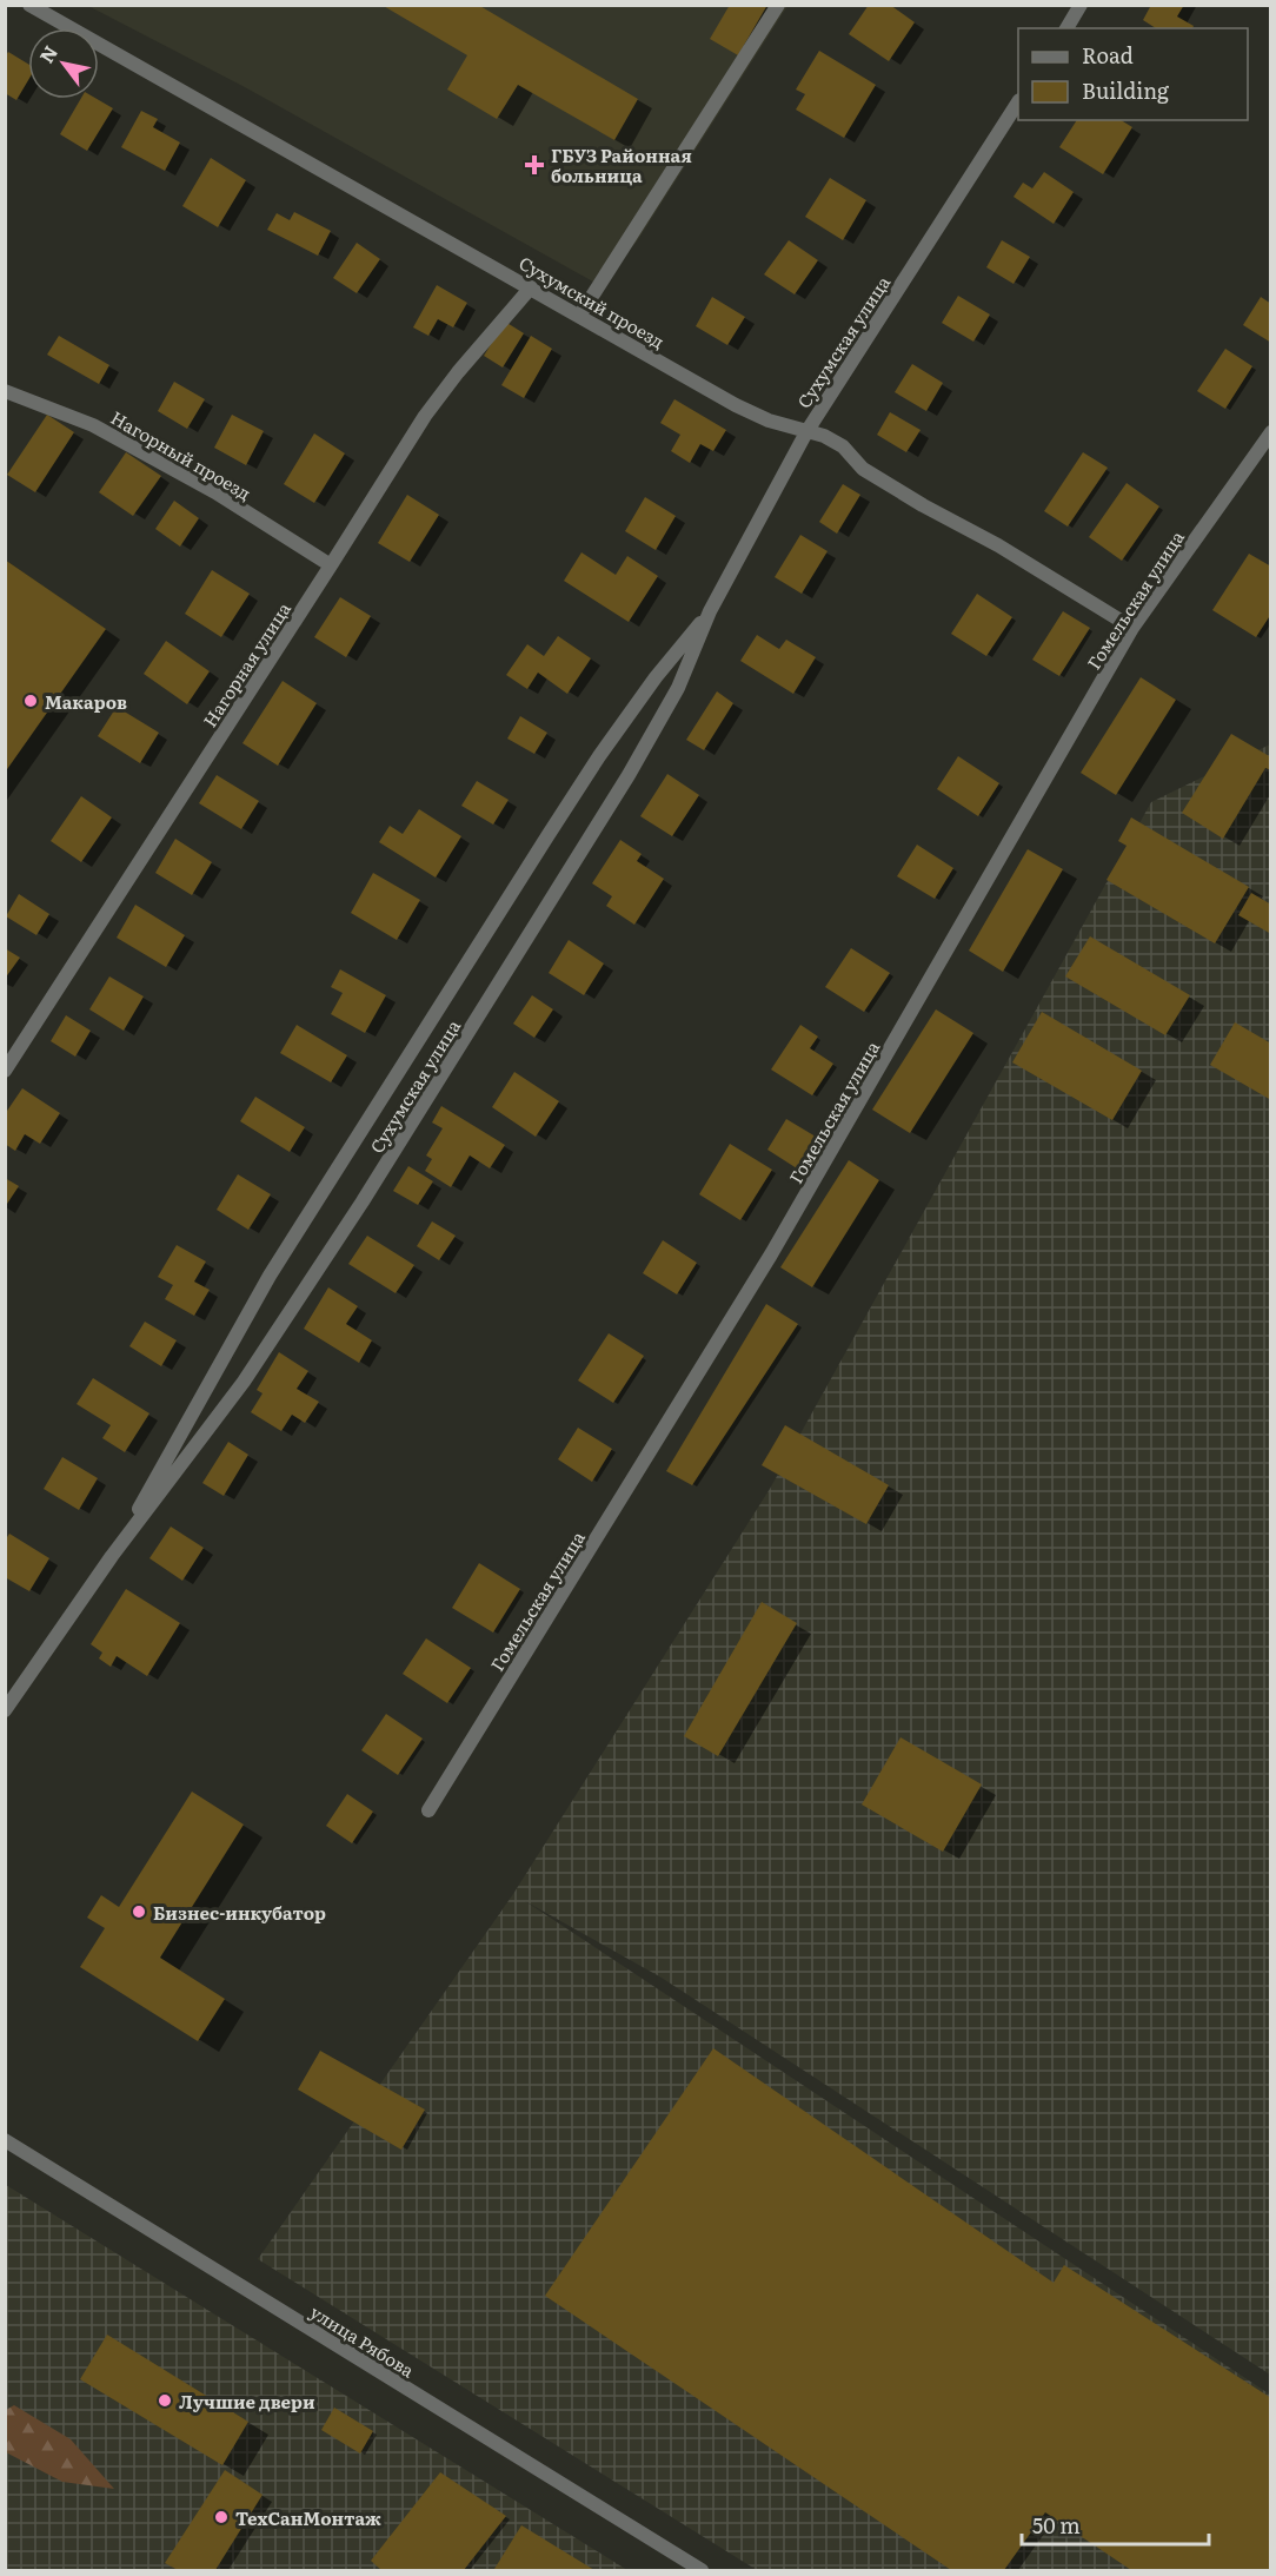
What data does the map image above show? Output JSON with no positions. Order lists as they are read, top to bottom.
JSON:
{
  "streets": {
    "street": [
      "Сухумский проезд",
      "Сухумская улица",
      "Нагорный проезд",
      "Гомельская улица",
      "Нагорная улица",
      "улица Рябова"
    ]
  },
  "crossings": [
    ["Сухумский проезд", "Сухумская улица"],
    ["Сухумский проезд", "Гомельская улица"],
    ["Сухумский проезд", "Нагорная улица"],
    ["Нагорный проезд", "Нагорная улица"]
  ],
  "places": {
    "health": ["ГБУЗ Районная больница"],
    "other": [
      "Макаров",
      "Бизнес-инкубатор",
      "Лучшие двери",
      "ТехСанМонтаж"
    ]
  },
  "legend": ["Road", "Building"],
  "scale_bar": "50 m",
  "north": "top left"
}
